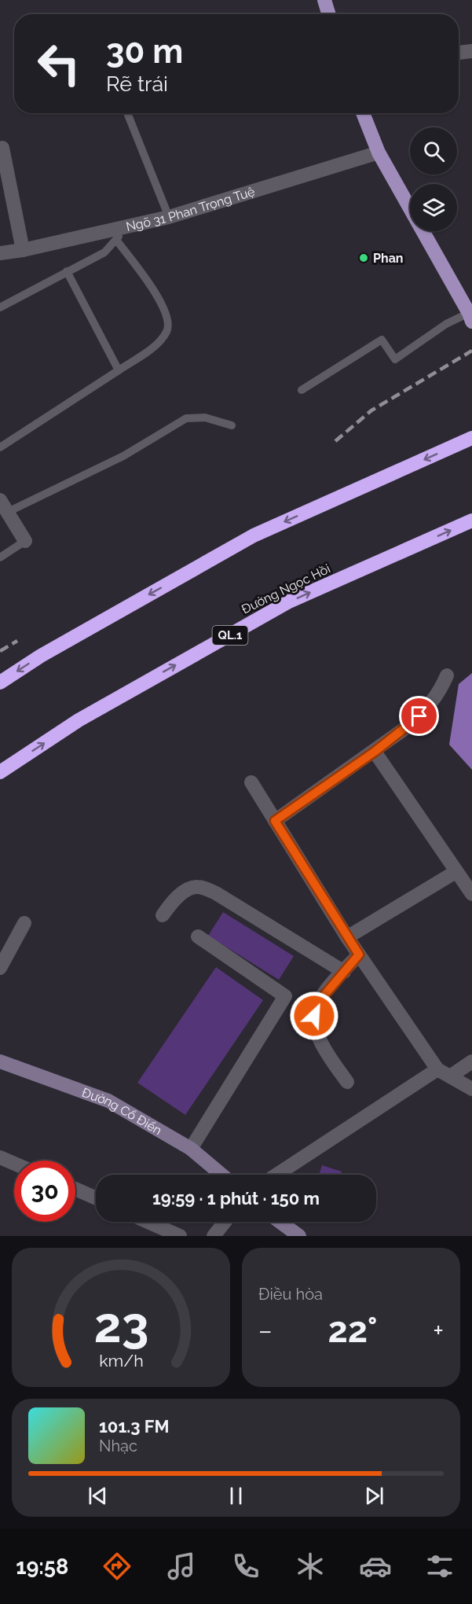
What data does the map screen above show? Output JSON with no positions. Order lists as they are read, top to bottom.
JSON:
{
  "streets": {
    "highway": ["Đường Ngọc Hồi", "QL.1"],
    "street": ["Ngõ 31 Phan Trọng Tuệ", "Đường Cổ Điển"]
  },
  "places": ["Phan"],
  "page": {
    "turn": ["30 m", "Rẽ trái"],
    "limit": "30",
    "trip": "19:59 · 1 phút · 150 m",
    "tile": "Điều hòa",
    "heat": ["−", "22°", "+"],
    "song": ["101.3 FM", "Nhạc"],
    "tabs": "19:58",
    "gauge": ["23", "km/h"]
  }
}
